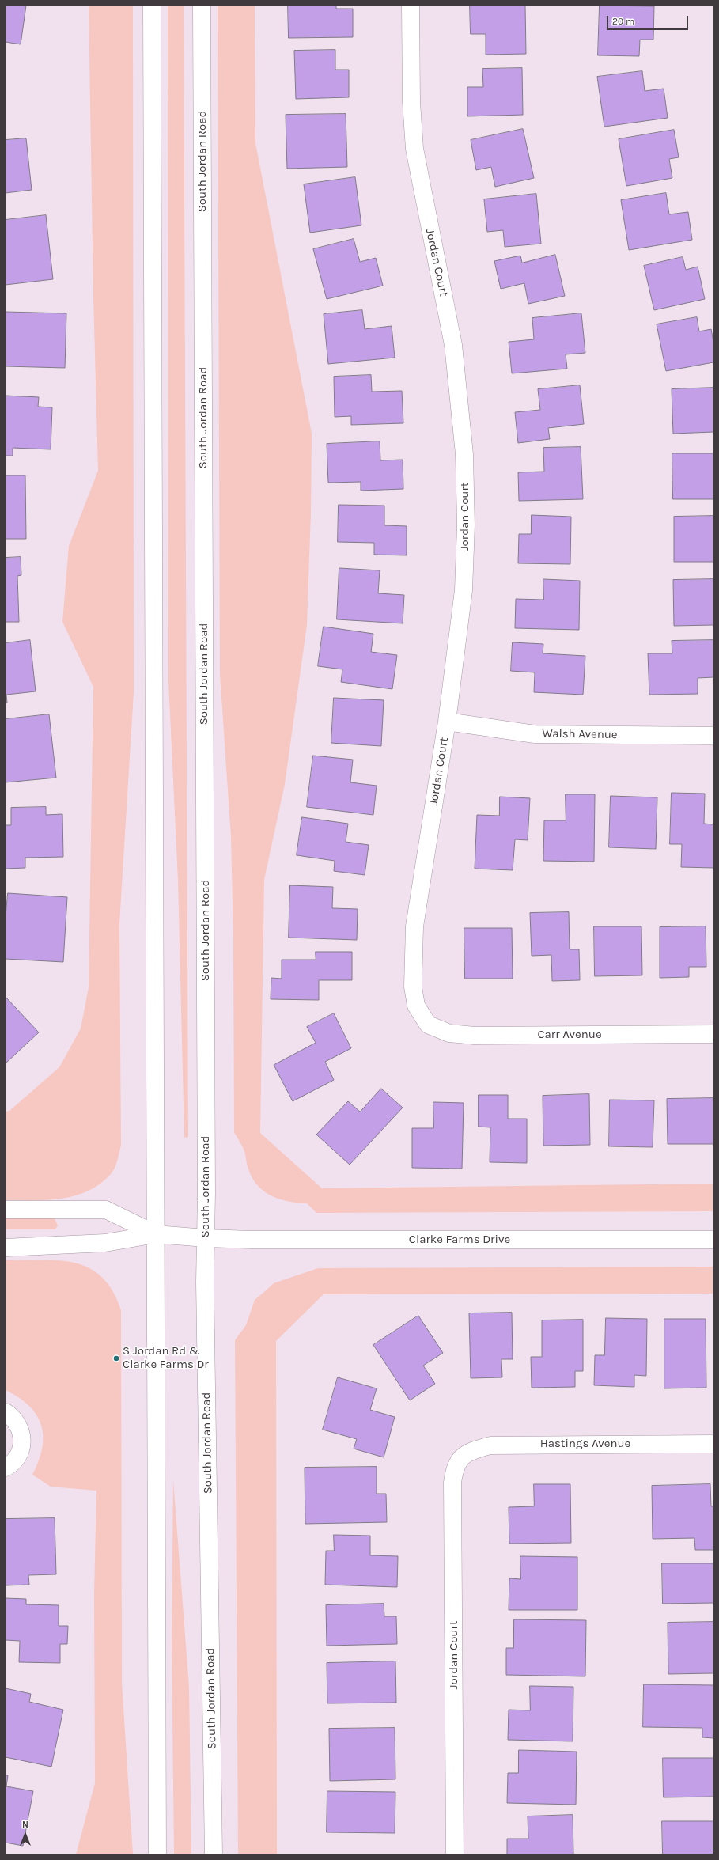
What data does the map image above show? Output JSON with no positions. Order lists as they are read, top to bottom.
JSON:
{
  "streets": {
    "main road": [
      "South Jordan Road",
      "Jordan Court",
      "Walsh Avenue",
      "Carr Avenue",
      "Clarke Farms Drive",
      "Hastings Avenue"
    ]
  },
  "crossings": [
    ["South Jordan Road", "Clarke Farms Drive"],
    ["Jordan Court", "Walsh Avenue"],
    ["Jordan Court", "Carr Avenue"],
    ["Jordan Court", "Hastings Avenue"]
  ],
  "places": ["S Jordan Rd & Clarke Farms Dr"],
  "scale_bar": "20 m",
  "north": "top"
}
